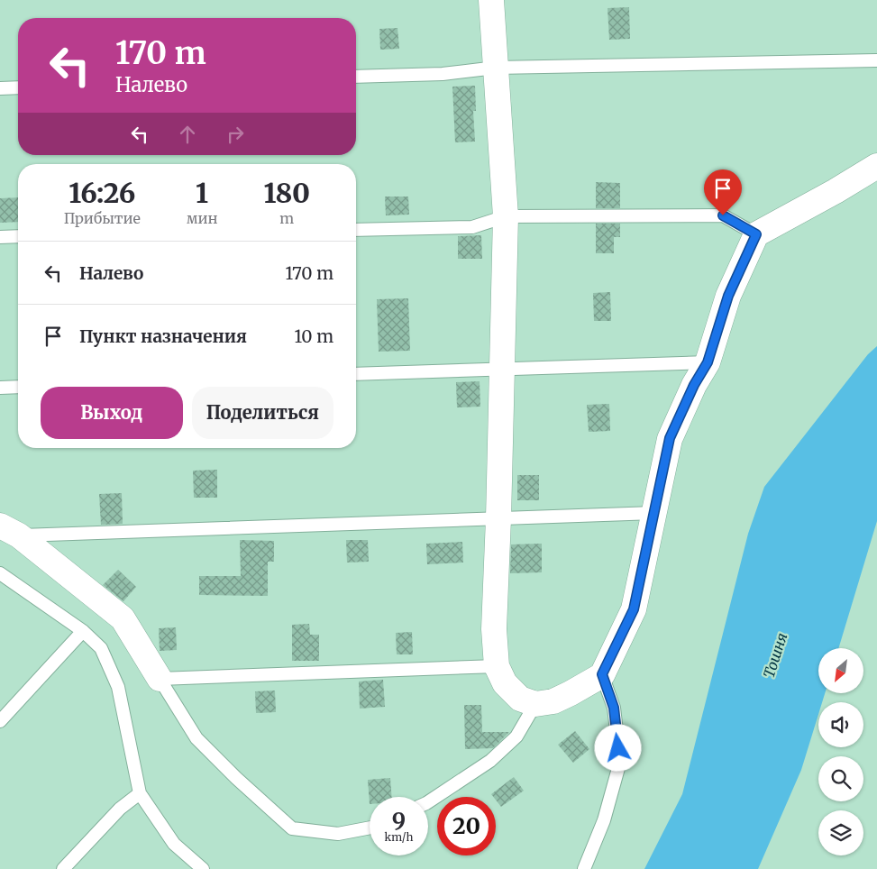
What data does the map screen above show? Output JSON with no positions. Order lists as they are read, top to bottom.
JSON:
{
  "water": ["Тошня"],
  "north": "bottom left",
  "page": {
    "turn": ["170 m", "Налево"],
    "eta": [
      "16:26",
      "Прибытие",
      "1",
      "мин",
      "180",
      "m"
    ],
    "list": [
      {
        "name": "Налево",
        "value": "170 m"
      },
      {
        "name": "Пункт назначения",
        "value": "10 m"
      }
    ],
    "buttons": ["Выход", "Поделиться"],
    "speed": "9 km/h",
    "limit": "20"
  }
}
